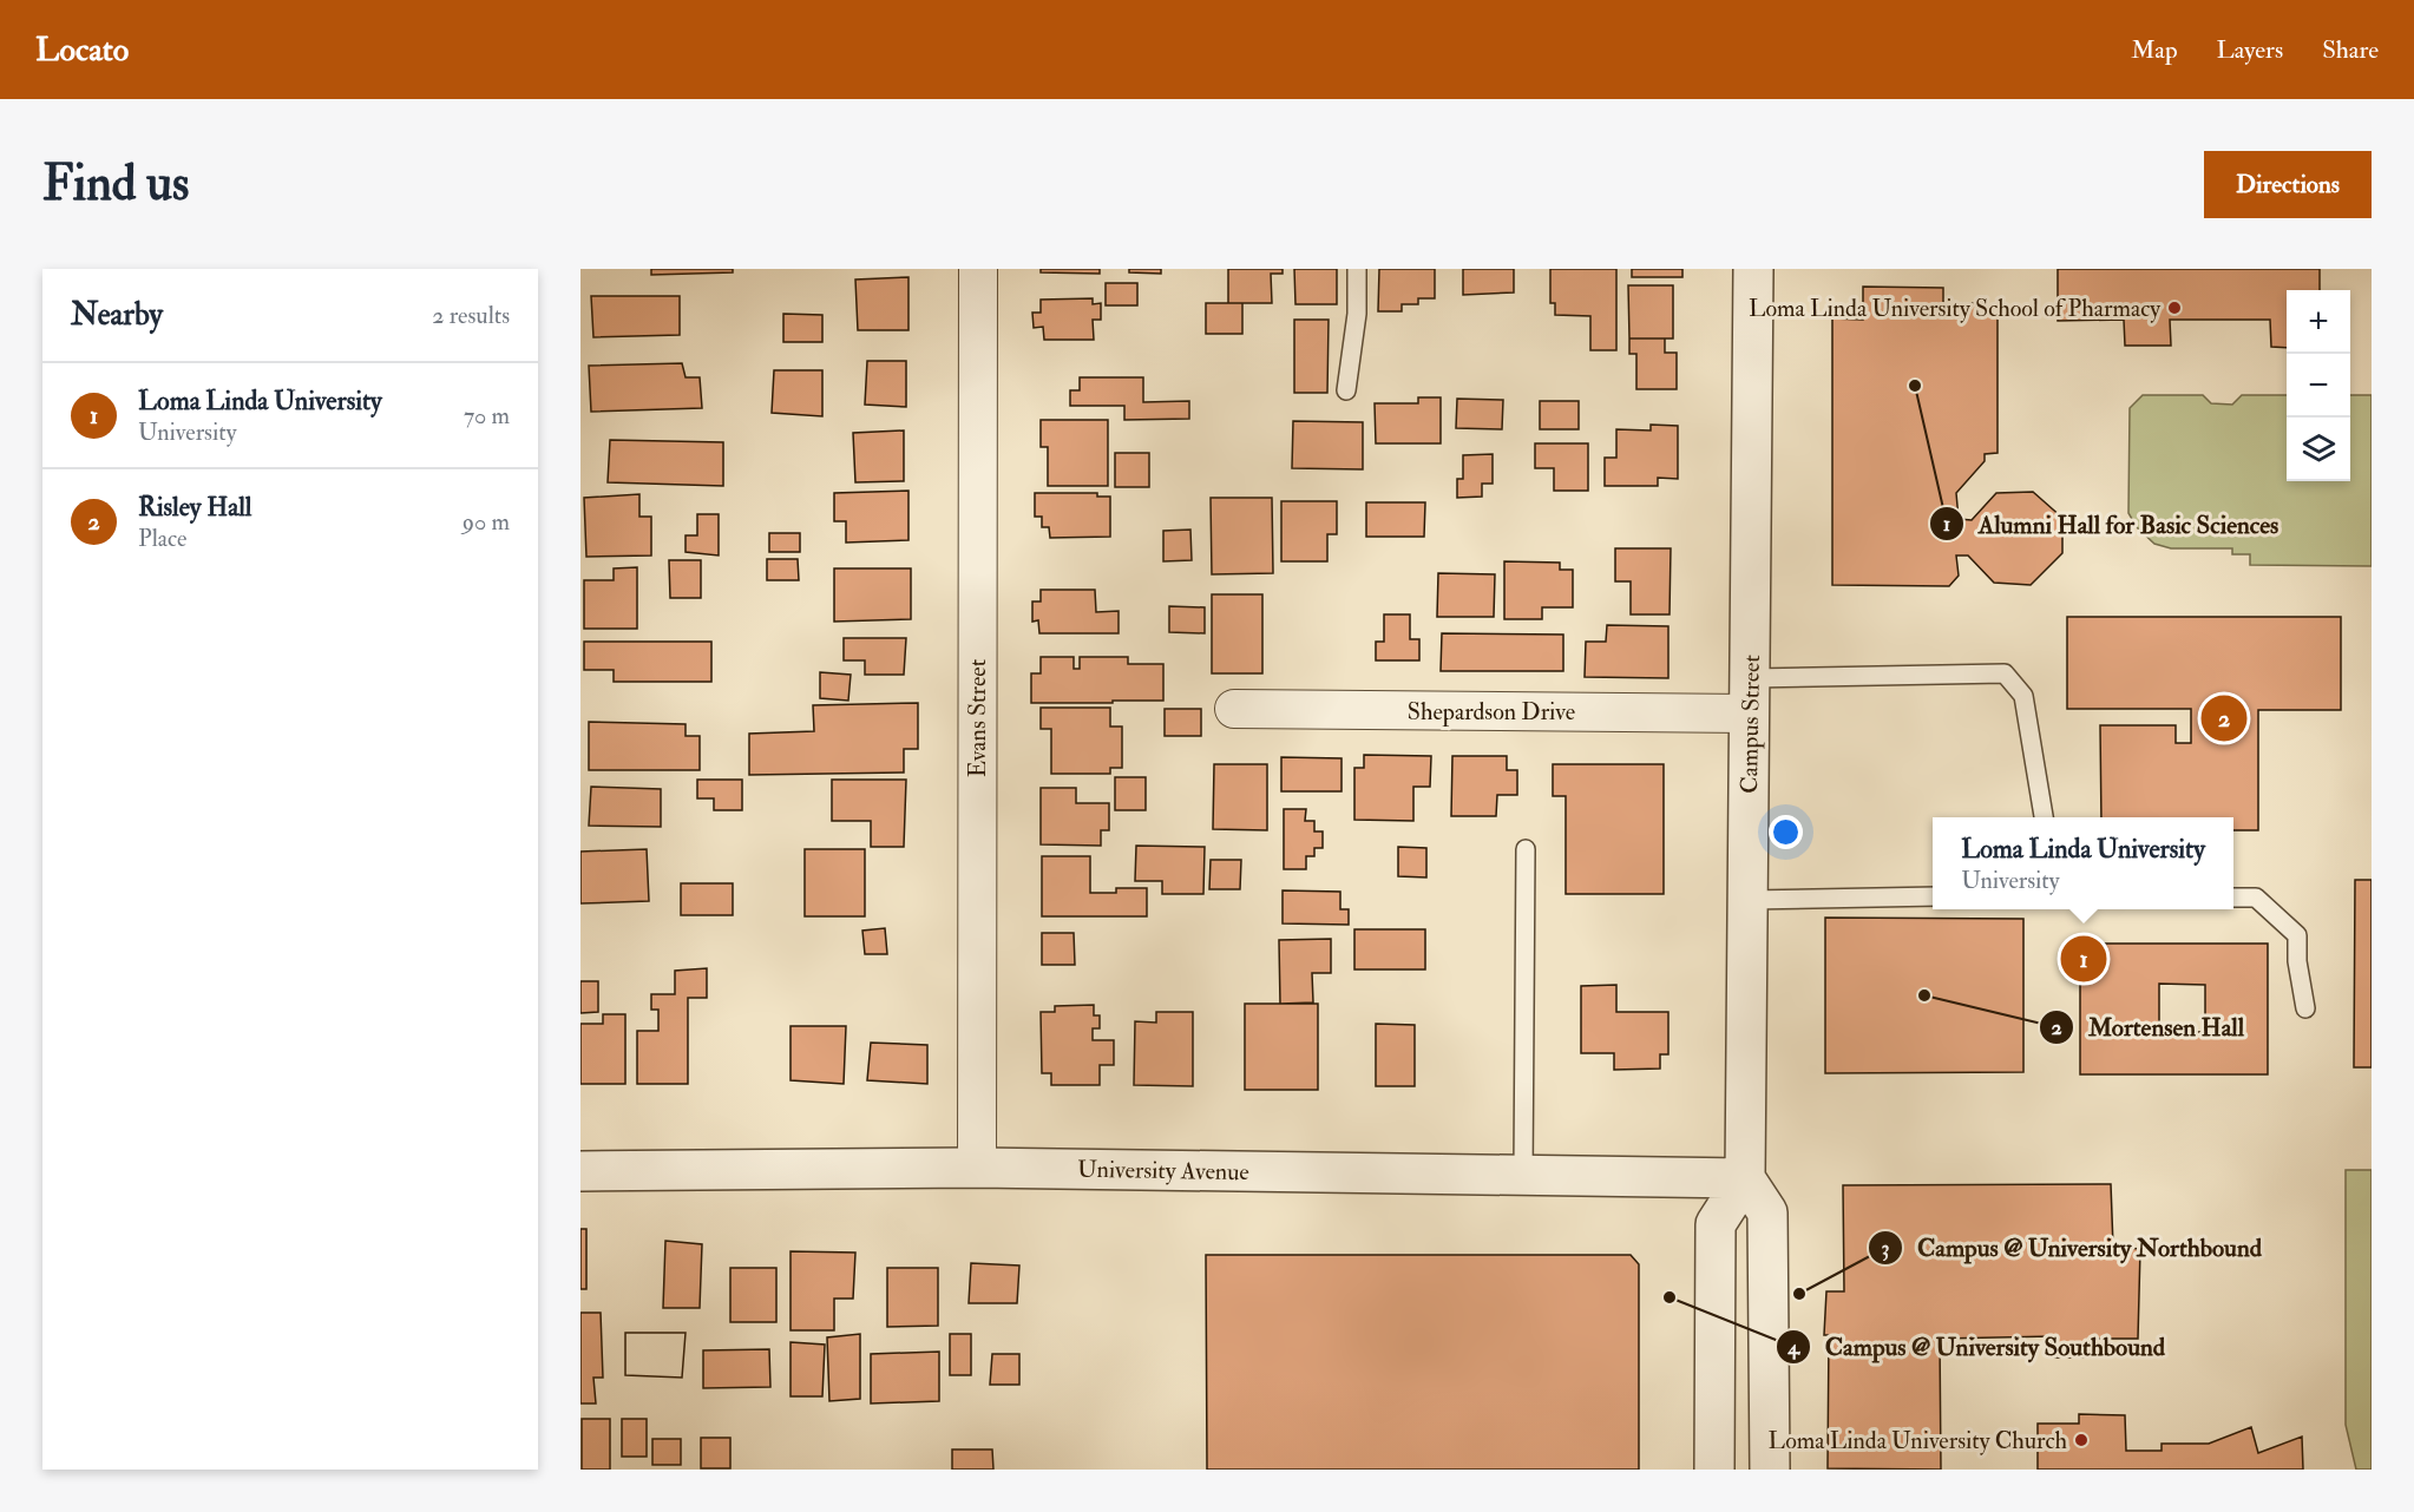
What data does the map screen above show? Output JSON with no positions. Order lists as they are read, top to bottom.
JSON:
{
  "streets": {
    "street": [
      "Shepardson Drive",
      "Evans Street",
      "Campus Street",
      "University Avenue"
    ]
  },
  "crossings": [
    ["Shepardson Drive", "Campus Street"],
    ["Evans Street", "University Avenue"],
    ["Campus Street", "University Avenue"]
  ],
  "places": [
    "Loma Linda University School of Pharmacy",
    "Alumni Hall for Basic Sciences",
    "Mortensen Hall",
    "Campus @ University Northbound",
    "Campus @ University Southbound",
    "Loma Linda University Church"
  ],
  "page": {
    "header": "Locato",
    "nav": ["Map", "Layers", "Share"],
    "buttons": "Directions",
    "title": "Find us",
    "heading": ["Nearby", "2 results"],
    "map_buttons": ["+", "−"],
    "list": [
      {
        "mark": "1",
        "name": "Loma Linda University",
        "note": "University",
        "value": "70 m"
      },
      {
        "mark": "2",
        "name": "Risley Hall",
        "note": "Place",
        "value": "90 m"
      }
    ],
    "pins": ["2", "1"],
    "popup": ["Loma Linda University", "University"]
  }
}
